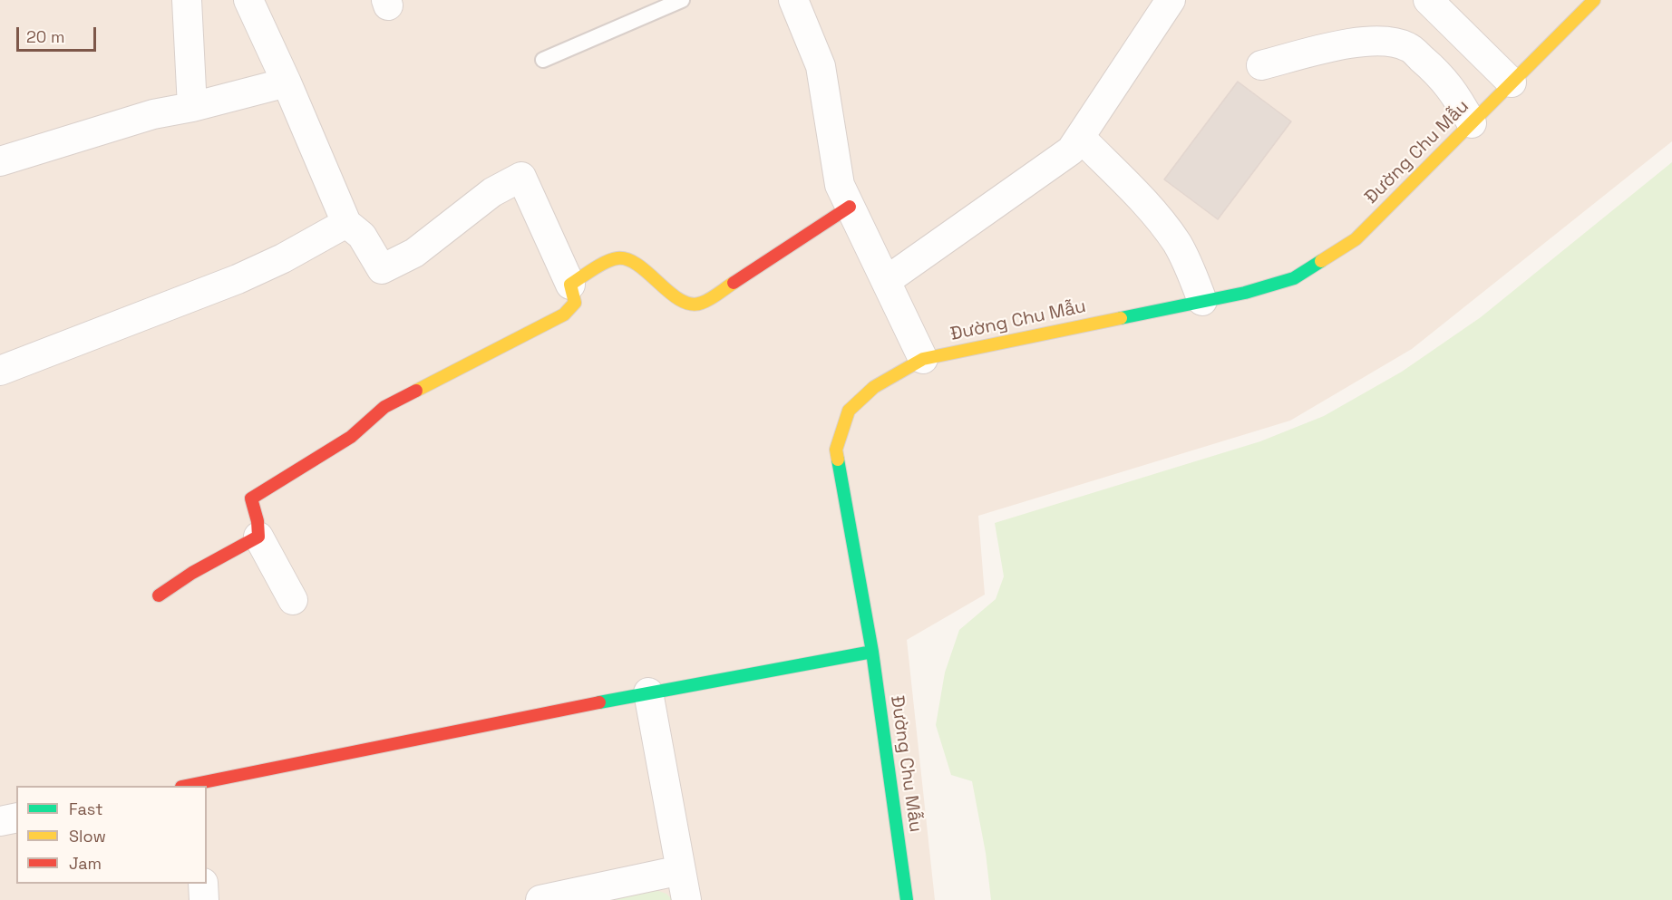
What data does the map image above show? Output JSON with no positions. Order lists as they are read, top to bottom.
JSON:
{
  "streets": {
    "street": ["Đường Chu Mẫu"]
  },
  "legend": ["Fast", "Slow", "Jam"],
  "scale_bar": "20 m"
}
